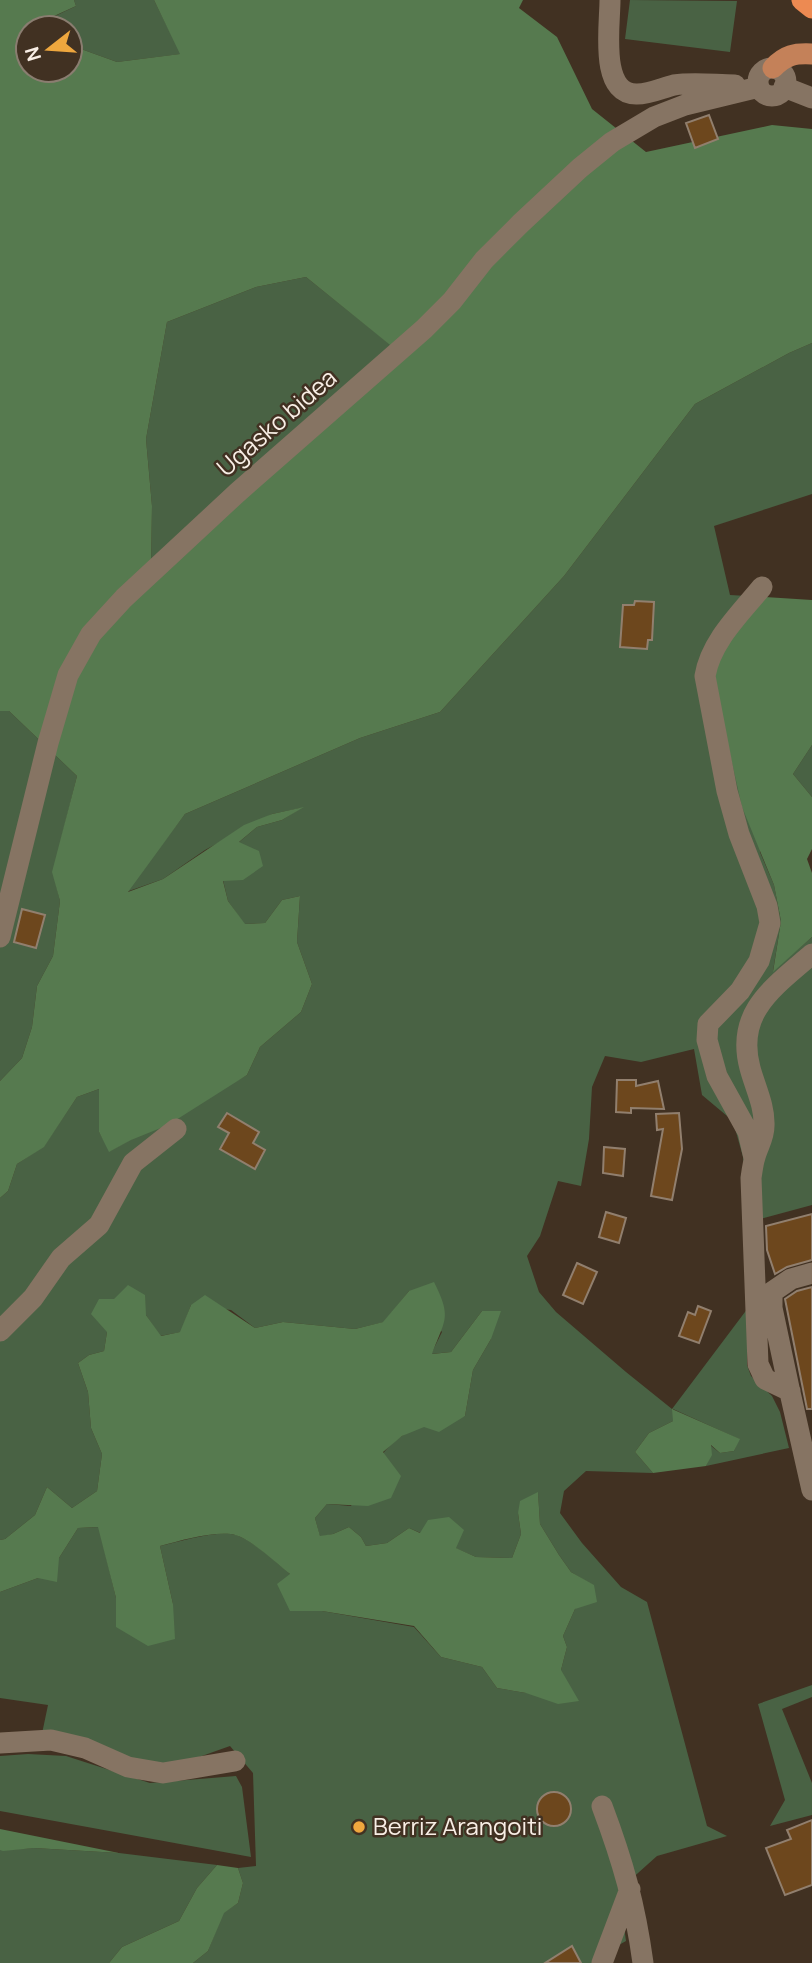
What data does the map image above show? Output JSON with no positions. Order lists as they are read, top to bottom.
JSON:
{
  "streets": {
    "street": ["Ugasko bidea"]
  },
  "places": ["Berriz Arangoiti"],
  "north": "left"
}
